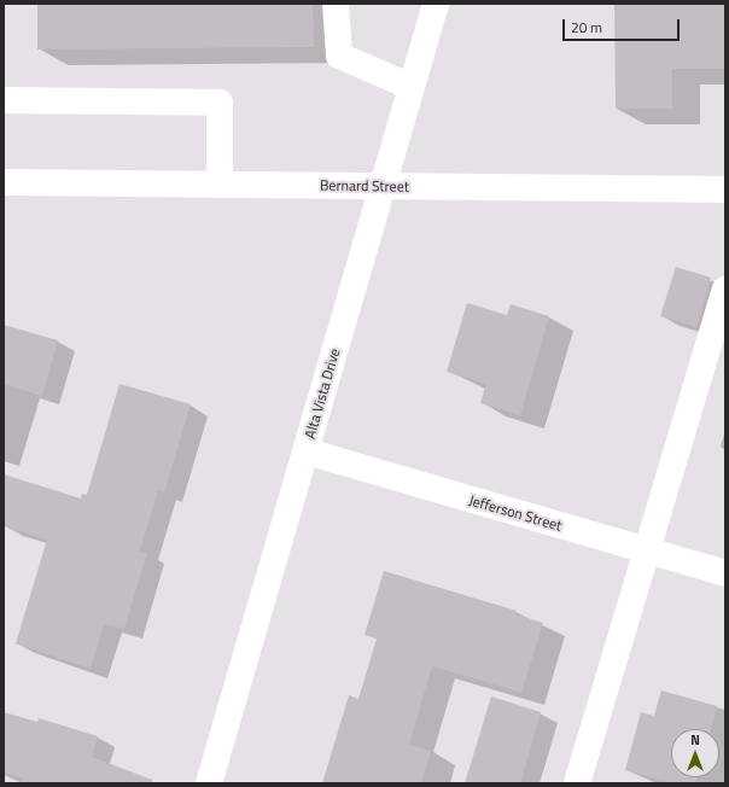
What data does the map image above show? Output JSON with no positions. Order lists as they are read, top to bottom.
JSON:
{
  "streets": {
    "street": ["Bernard Street", "Alta Vista Drive", "Jefferson Street"]
  },
  "crossings": [
    ["Bernard Street", "Alta Vista Drive"],
    ["Alta Vista Drive", "Jefferson Street"]
  ],
  "scale_bar": "20 m",
  "north": "top"
}
